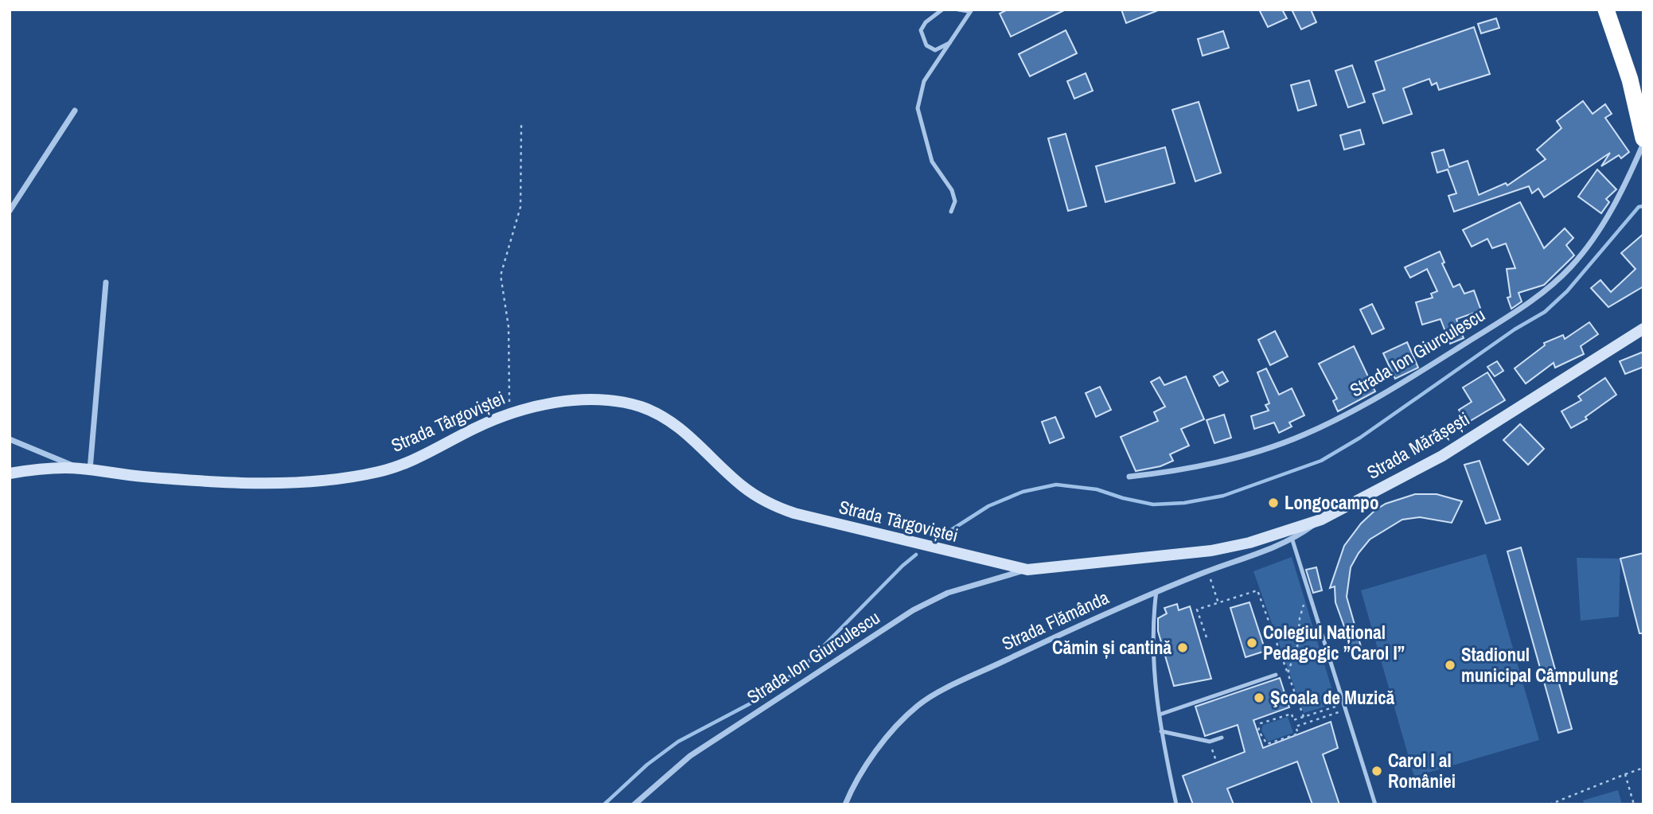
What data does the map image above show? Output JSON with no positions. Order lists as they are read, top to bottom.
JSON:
{
  "streets": {
    "main road": ["Strada Târgoviștei", "Strada Mărășești"],
    "street": ["Strada Ion Giurculescu", "Strada Flămânda"]
  },
  "crossings": [
    ["Strada Ion Giurculescu", "Strada Târgoviștei"],
    ["Strada Ion Giurculescu", "Strada Mărășești"],
    ["Strada Târgoviștei", "Strada Mărășești"],
    ["Strada Mărășești", "Strada Flămânda"]
  ],
  "places": [
    "Longocampo",
    "Colegiul Național Pedagogic ”Carol I”",
    "Cămin și cantină",
    "Stadionul municipal Câmpulung",
    "Şcoala de Muzică",
    "Carol I al României"
  ]
}
